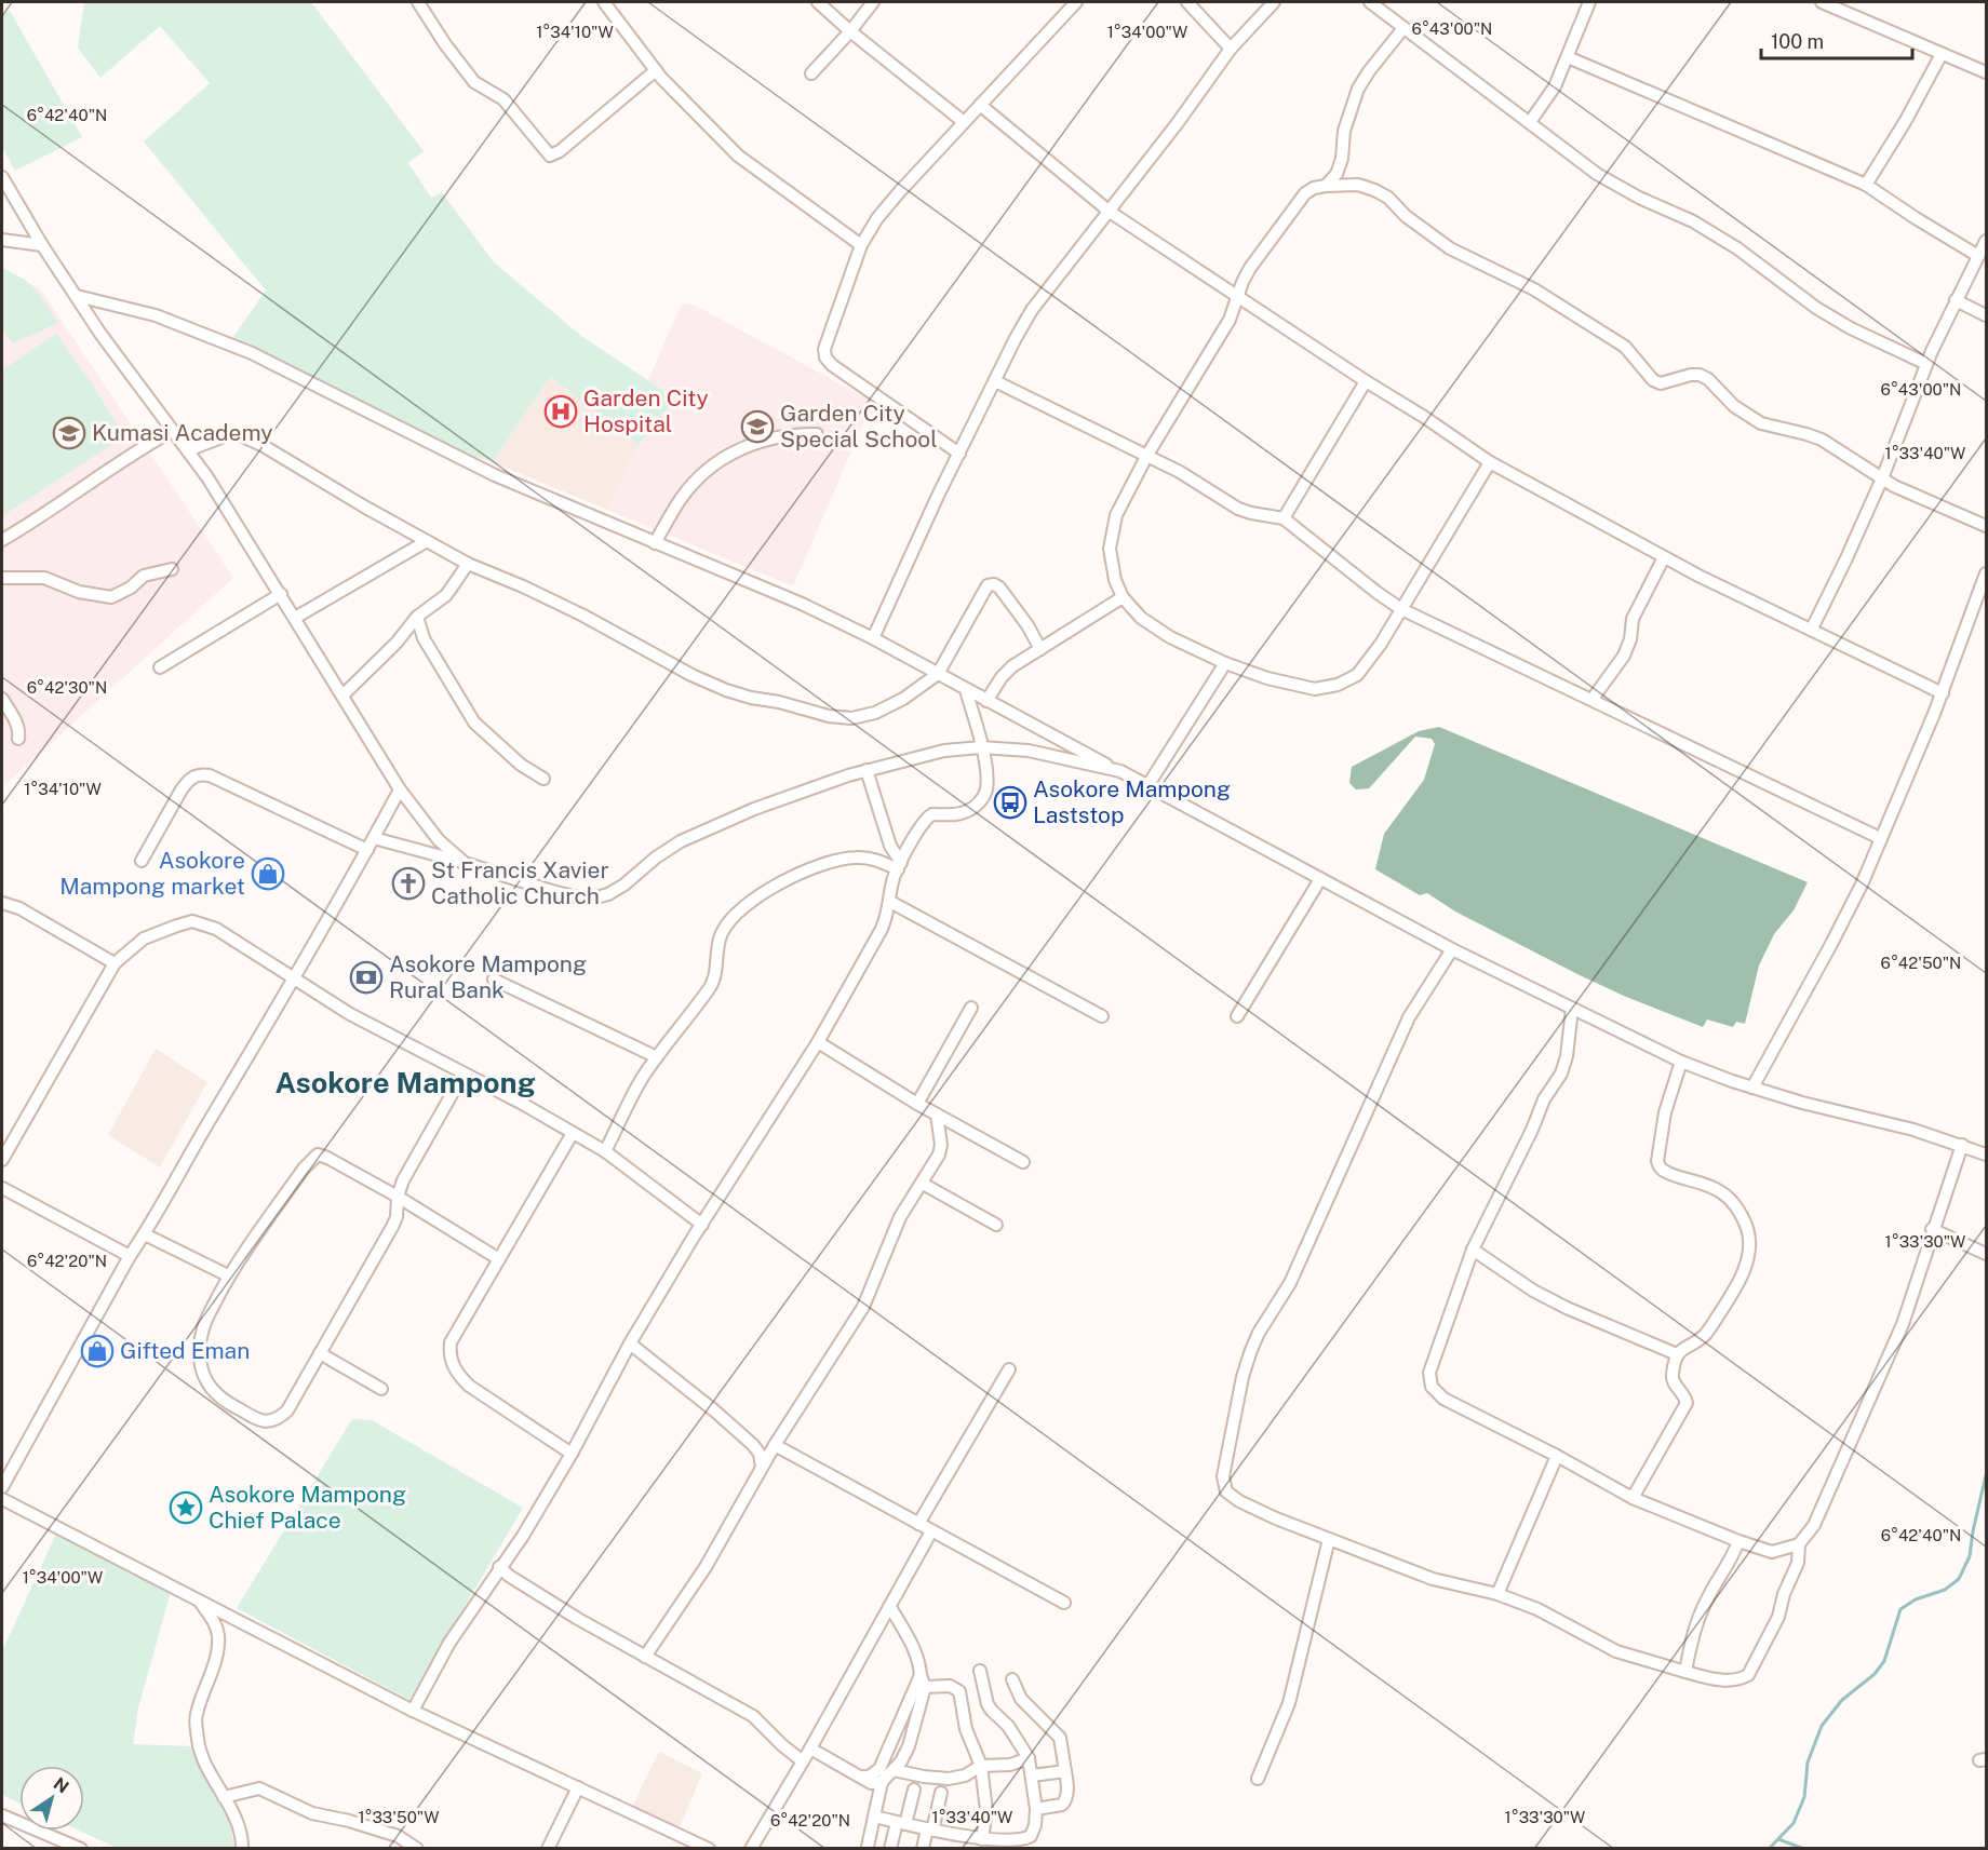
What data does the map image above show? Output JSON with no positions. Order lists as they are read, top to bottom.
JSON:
{
  "districts": ["Asokore Mampong"],
  "places": {
    "hospital": ["Garden City Hospital"],
    "school or university": ["Garden City Special School", "Kumasi Academy"],
    "bus stop": ["Asokore Mampong Laststop"],
    "shop": ["Asokore Mampong market", "Gifted Eman"],
    "church": ["St Francis Xavier Catholic Church"],
    "bank": ["Asokore Mampong Rural Bank"],
    "place": ["Asokore Mampong Chief Palace"]
  },
  "scale_bar": "100 m",
  "north": "top right",
  "coordinates": [
    "6°43'00\"N",
    "1°34'10\"W",
    "1°34'00\"W",
    "6°42'40\"N",
    "1°33'40\"W",
    "6°42'30\"N",
    "6°42'50\"N",
    "1°33'30\"W",
    "6°42'20\"N",
    "1°33'50\"W"
  ]
}
